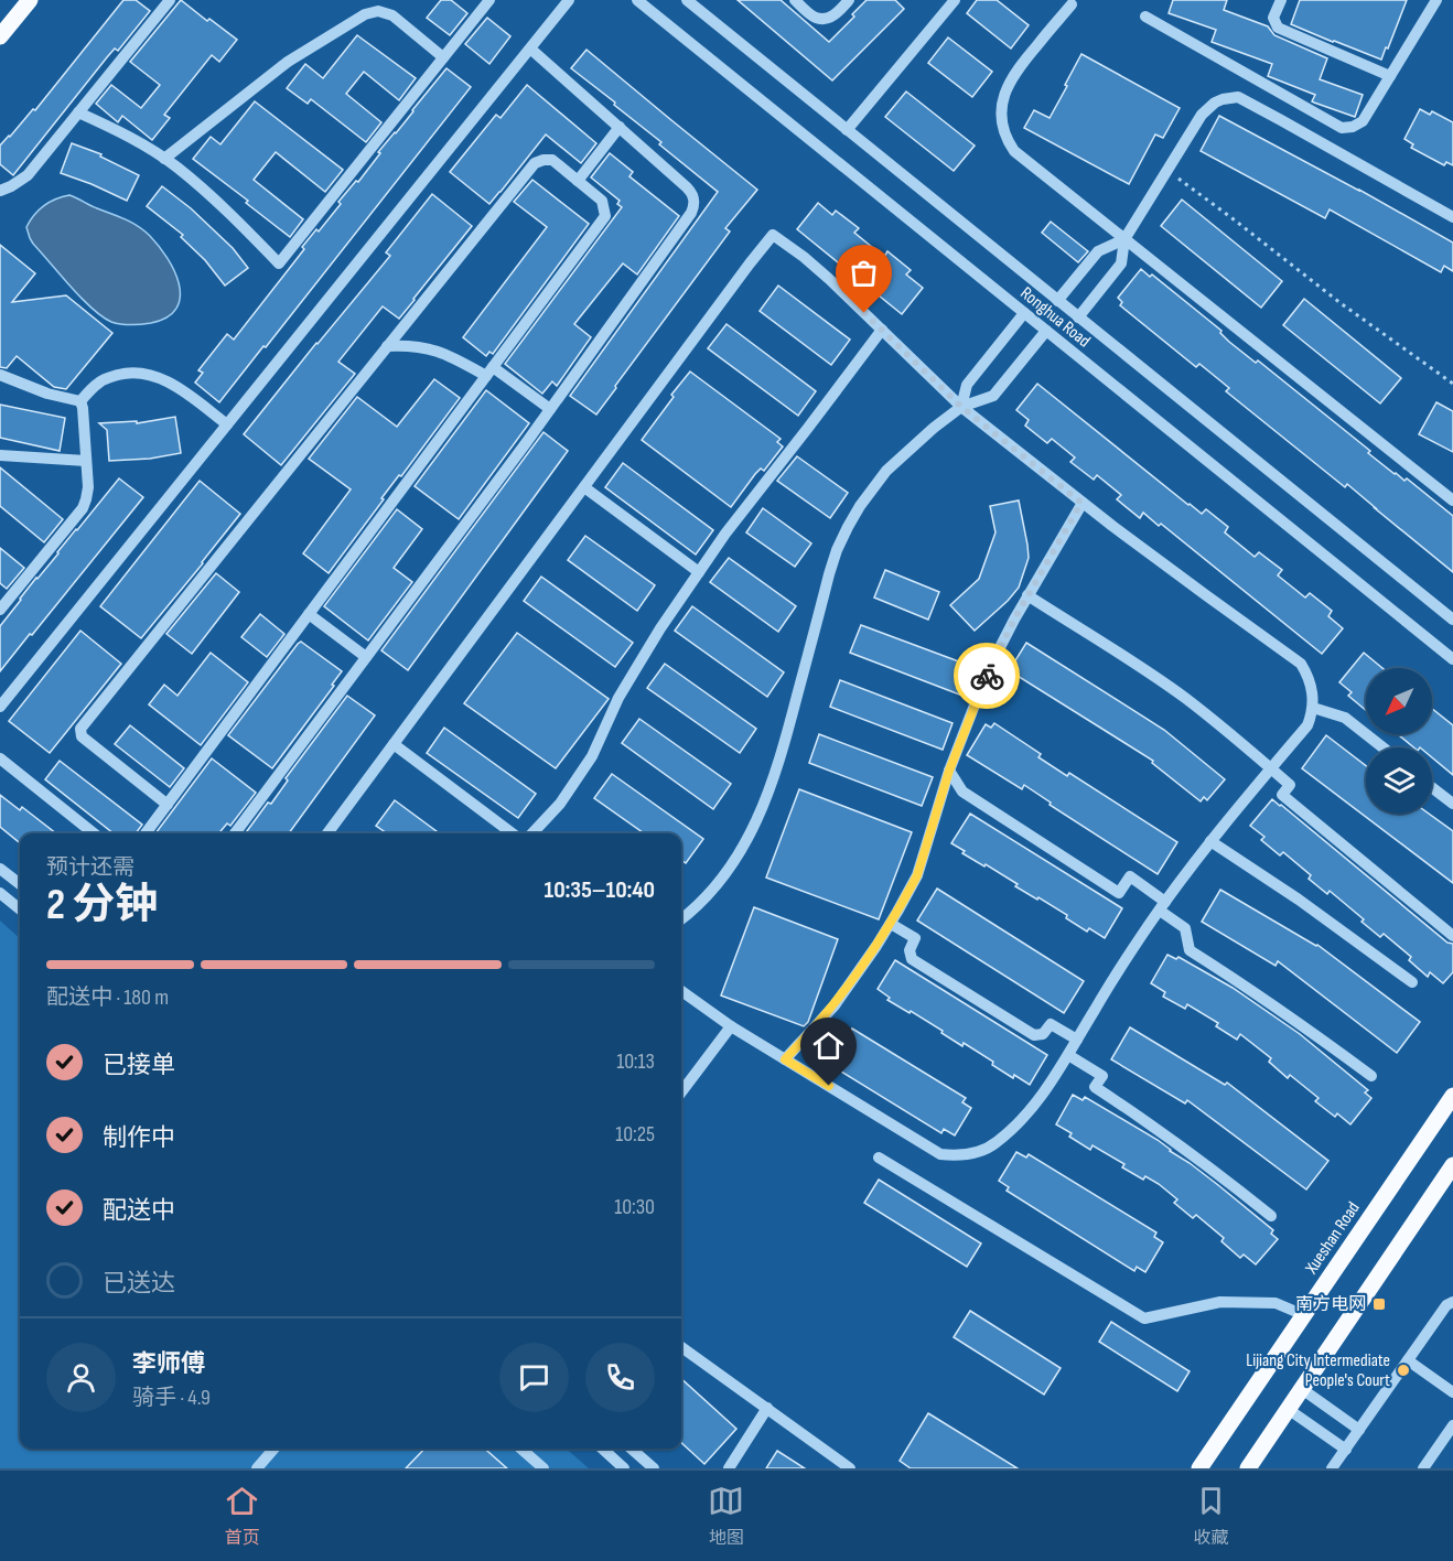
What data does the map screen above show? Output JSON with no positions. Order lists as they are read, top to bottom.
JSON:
{
  "streets": {
    "main road": ["Xueshan Road"],
    "street": ["Ronghua Road"]
  },
  "places": {
    "transit": ["南方电网"],
    "other": ["Lijiang City Intermediate People's Court"]
  },
  "north": "bottom left",
  "page": {
    "heading": ["2 分钟", "预计还需", "10:35–10:40"],
    "panel": ["李师傅", "骑手 · 4.9"],
    "bar": "配送中 · 180 m",
    "list": [
      ["已接单", "10:13"],
      ["制作中", "10:25"],
      ["配送中", "10:30"],
      "已送达"
    ],
    "tabs": ["首页", "地图", "收藏"]
  }
}
